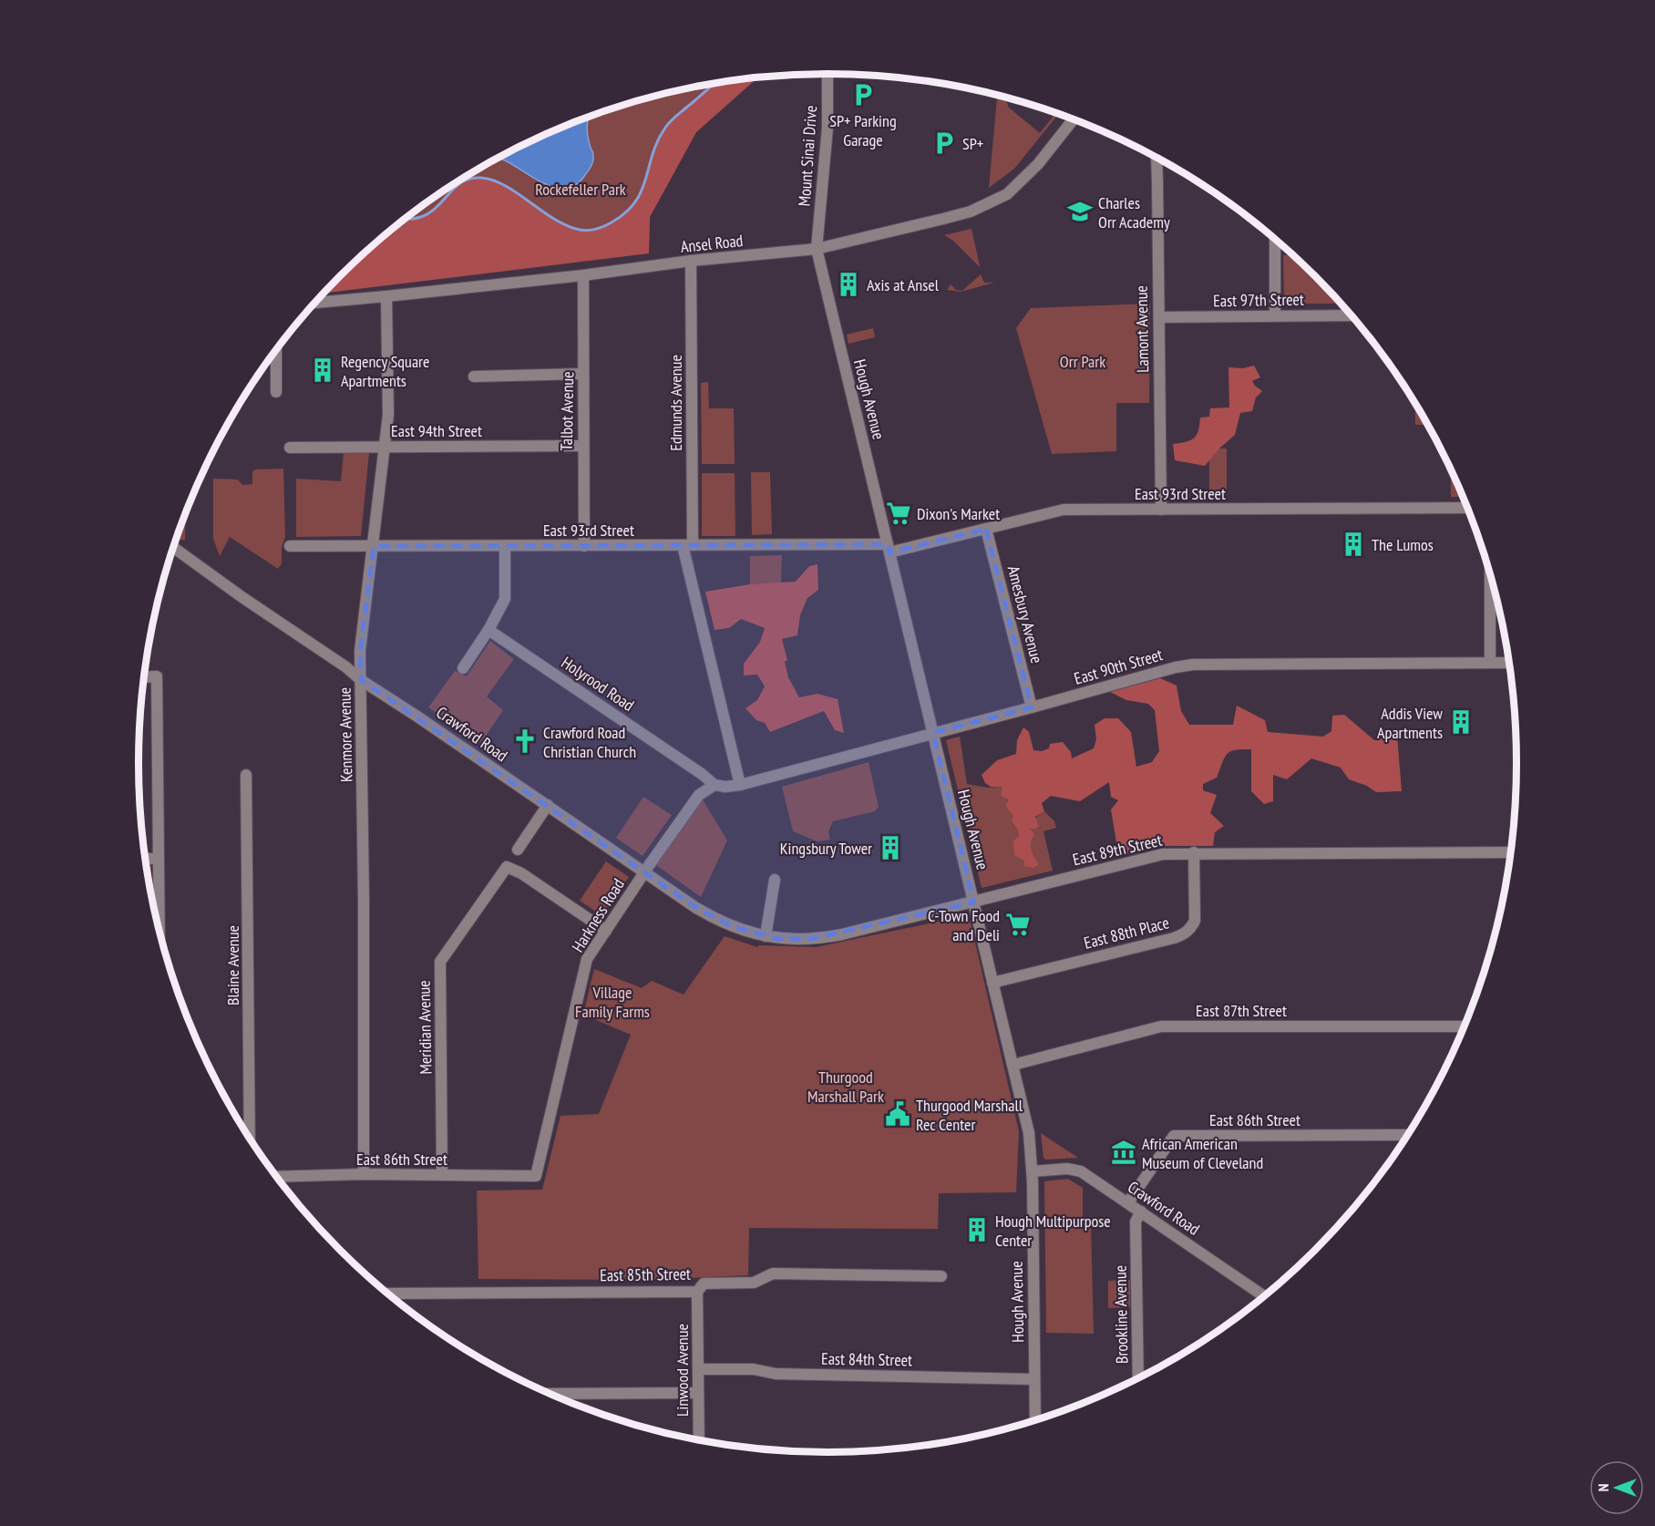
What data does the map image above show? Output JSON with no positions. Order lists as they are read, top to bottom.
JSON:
{
  "streets": {
    "street": [
      "Mount Sinai Drive",
      "Ansel Road",
      "East 97th Street",
      "Lamont Avenue",
      "Hough Avenue",
      "Edmunds Avenue",
      "Talbot Avenue",
      "East 94th Street",
      "East 93rd Street",
      "Amesbury Avenue",
      "East 90th Street",
      "Holyrood Road",
      "Crawford Road",
      "Kenmore Avenue",
      "East 89th Street",
      "Harkness Road",
      "East 88th Place",
      "Blaine Avenue",
      "East 87th Street",
      "Meridian Avenue",
      "East 86th Street",
      "East 85th Street",
      "Brookline Avenue",
      "East 84th Street",
      "Linwood Avenue"
    ]
  },
  "crossings": [
    ["Mount Sinai Drive", "Ansel Road"],
    ["Mount Sinai Drive", "Hough Avenue"],
    ["Ansel Road", "Hough Avenue"],
    ["Ansel Road", "Edmunds Avenue"],
    ["Ansel Road", "Talbot Avenue"],
    ["Ansel Road", "Kenmore Avenue"],
    ["East 97th Street", "Lamont Avenue"],
    ["Lamont Avenue", "East 93rd Street"],
    ["Hough Avenue", "East 93rd Street"],
    ["Hough Avenue", "East 90th Street"],
    ["Hough Avenue", "Crawford Road"],
    ["Hough Avenue", "East 89th Street"],
    ["Hough Avenue", "East 88th Place"],
    ["Hough Avenue", "East 87th Street"],
    ["Hough Avenue", "East 84th Street"],
    ["Edmunds Avenue", "East 93rd Street"],
    ["Edmunds Avenue", "East 90th Street"],
    ["Talbot Avenue", "East 94th Street"],
    ["Talbot Avenue", "East 93rd Street"],
    ["East 94th Street", "Kenmore Avenue"],
    ["East 93rd Street", "Amesbury Avenue"],
    ["East 93rd Street", "Kenmore Avenue"],
    ["Amesbury Avenue", "East 90th Street"],
    ["Holyrood Road", "Harkness Road"],
    ["Crawford Road", "Kenmore Avenue"],
    ["Crawford Road", "East 89th Street"],
    ["Crawford Road", "Harkness Road"],
    ["Crawford Road", "East 86th Street"],
    ["Crawford Road", "Brookline Avenue"],
    ["Kenmore Avenue", "East 86th Street"],
    ["East 89th Street", "East 88th Place"],
    ["Harkness Road", "Meridian Avenue"],
    ["Harkness Road", "East 86th Street"],
    ["Meridian Avenue", "East 86th Street"],
    ["East 85th Street", "Linwood Avenue"],
    ["East 84th Street", "Linwood Avenue"]
  ],
  "parks": [
    "Rockefeller Park",
    "Orr Park",
    "Village Family Farms",
    "Thurgood Marshall Park"
  ],
  "places": {
    "parking": ["SP+ Parking Garage", "SP+"],
    "school or university": ["Charles Orr Academy"],
    "building": [
      "Axis at Ansel",
      "Regency Square Apartments",
      "The Lumos",
      "Addis View Apartments",
      "Kingsbury Tower",
      "Hough Multipurpose Center"
    ],
    "supermarket": ["Dixon's Market", "C-Town Food and Deli"],
    "church": ["Crawford Road Christian Church"],
    "public building": ["Thurgood Marshall Rec Center"],
    "museum": ["African American Museum of Cleveland"]
  },
  "north": "left"
}
